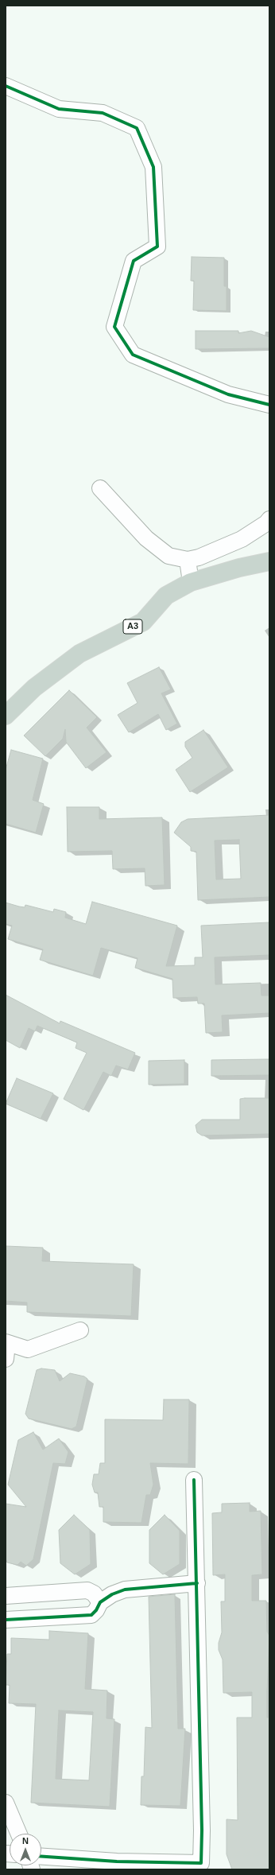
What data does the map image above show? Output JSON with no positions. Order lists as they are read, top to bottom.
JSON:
{
  "streets": {
    "highway": ["A3"]
  },
  "north": "top"
}
